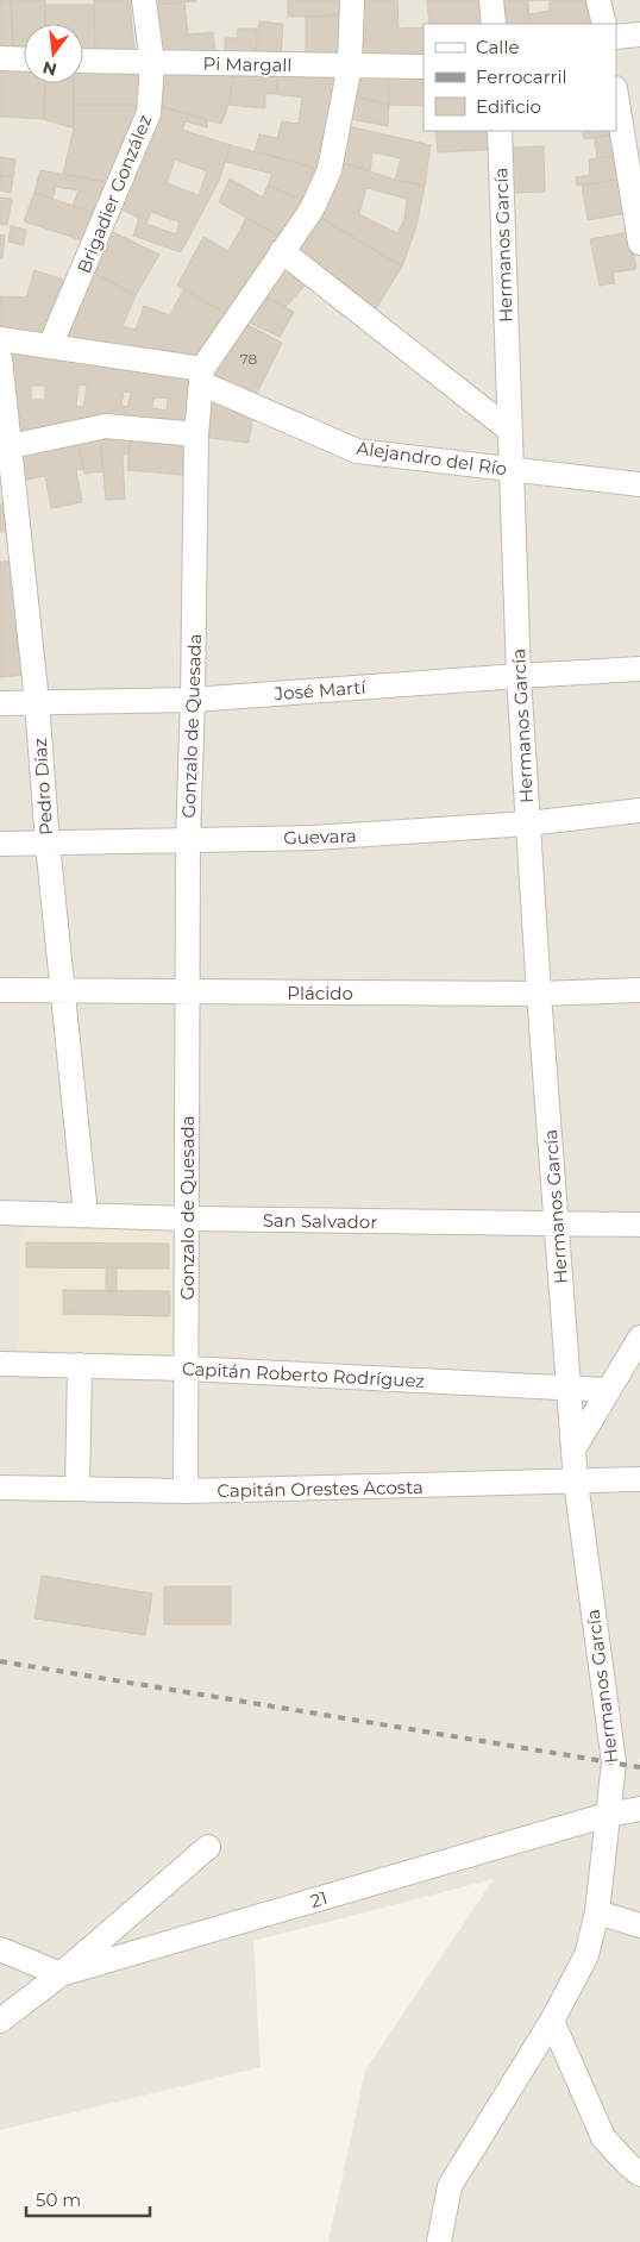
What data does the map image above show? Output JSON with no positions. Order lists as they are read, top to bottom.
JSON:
{
  "streets": {
    "street": [
      "Pi Margall",
      "Brigadier González",
      "Hermanos García",
      "Alejandro del Río",
      "José Martí",
      "Gonzalo de Quesada",
      "Pedro Díaz",
      "Guevara",
      "Plácido",
      "San Salvador",
      "Capitán Roberto Rodríguez",
      "Capitán Orestes Acosta",
      "21"
    ]
  },
  "crossings": [
    ["Pi Margall", "Brigadier González"],
    ["Pi Margall", "Gonzalo de Quesada"],
    ["Brigadier González", "Alejandro del Río"],
    ["Hermanos García", "Alejandro del Río"],
    ["Hermanos García", "José Martí"],
    ["Hermanos García", "Guevara"],
    ["Hermanos García", "Plácido"],
    ["Hermanos García", "San Salvador"],
    ["Hermanos García", "Capitán Roberto Rodríguez"],
    ["Hermanos García", "Capitán Orestes Acosta"],
    ["Hermanos García", "21"],
    ["Alejandro del Río", "Gonzalo de Quesada"],
    ["José Martí", "Gonzalo de Quesada"],
    ["José Martí", "Pedro Díaz"],
    ["Gonzalo de Quesada", "Guevara"],
    ["Gonzalo de Quesada", "Plácido"],
    ["Gonzalo de Quesada", "San Salvador"],
    ["Gonzalo de Quesada", "Capitán Roberto Rodríguez"],
    ["Gonzalo de Quesada", "Capitán Orestes Acosta"],
    ["Pedro Díaz", "Guevara"],
    ["Pedro Díaz", "Plácido"],
    ["Pedro Díaz", "San Salvador"]
  ],
  "house_numbers": ["78"],
  "legend": ["Calle", "Ferrocarril", "Edificio"],
  "scale_bar": "50 m",
  "north": "bottom"
}
